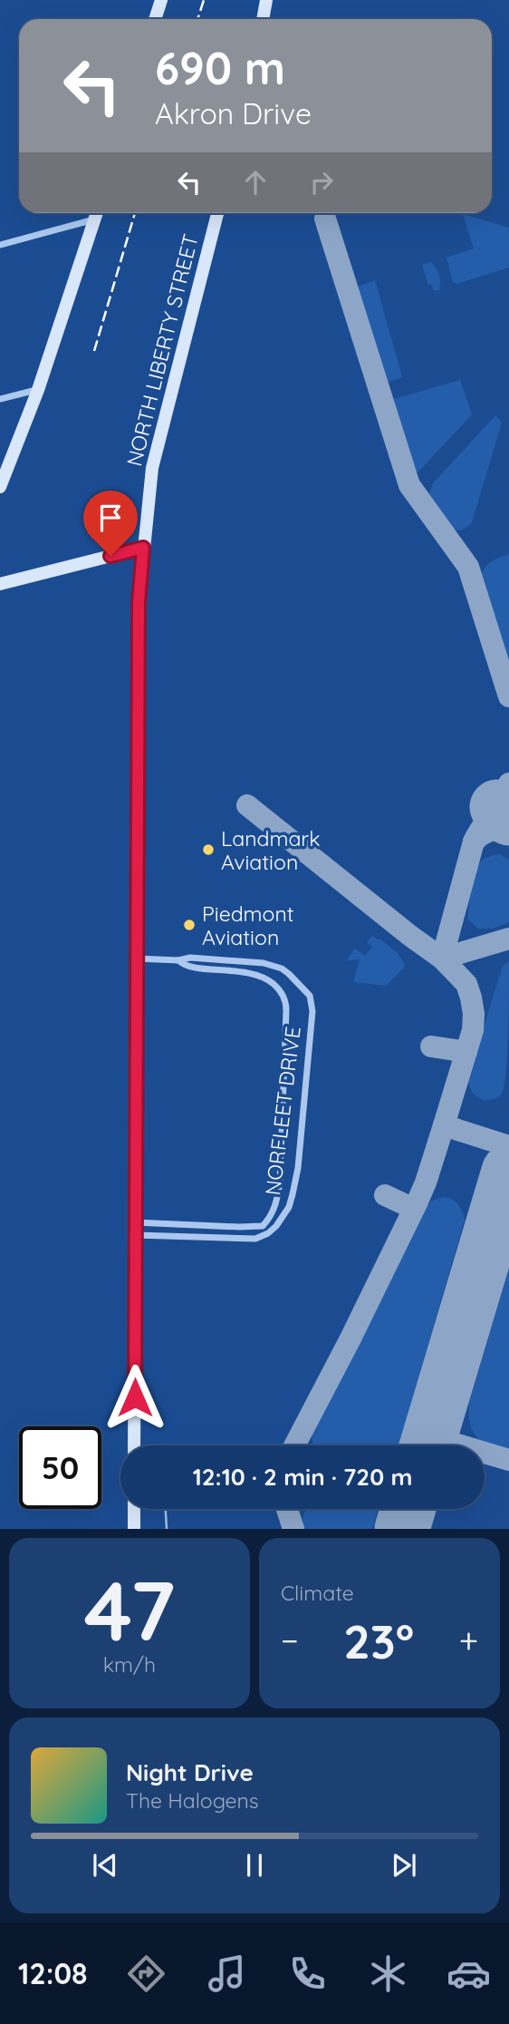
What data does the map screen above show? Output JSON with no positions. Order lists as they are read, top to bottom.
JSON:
{
  "streets": {
    "main road": ["NORTH LIBERTY STREET"],
    "street": ["NORFLEET DRIVE"]
  },
  "crossings": [
    ["NORTH LIBERTY STREET", "NORFLEET DRIVE"]
  ],
  "places": ["Landmark Aviation", "Piedmont Aviation"],
  "page": {
    "turn": ["690 m", "Akron Drive"],
    "limit": "50",
    "trip": "12:10 · 2 min · 720 m",
    "tile": [
      ["47", "km/h"],
      "Climate"
    ],
    "heat": ["−", "23°", "+"],
    "song": ["Night Drive", "The Halogens"],
    "tabs": "12:08"
  }
}
